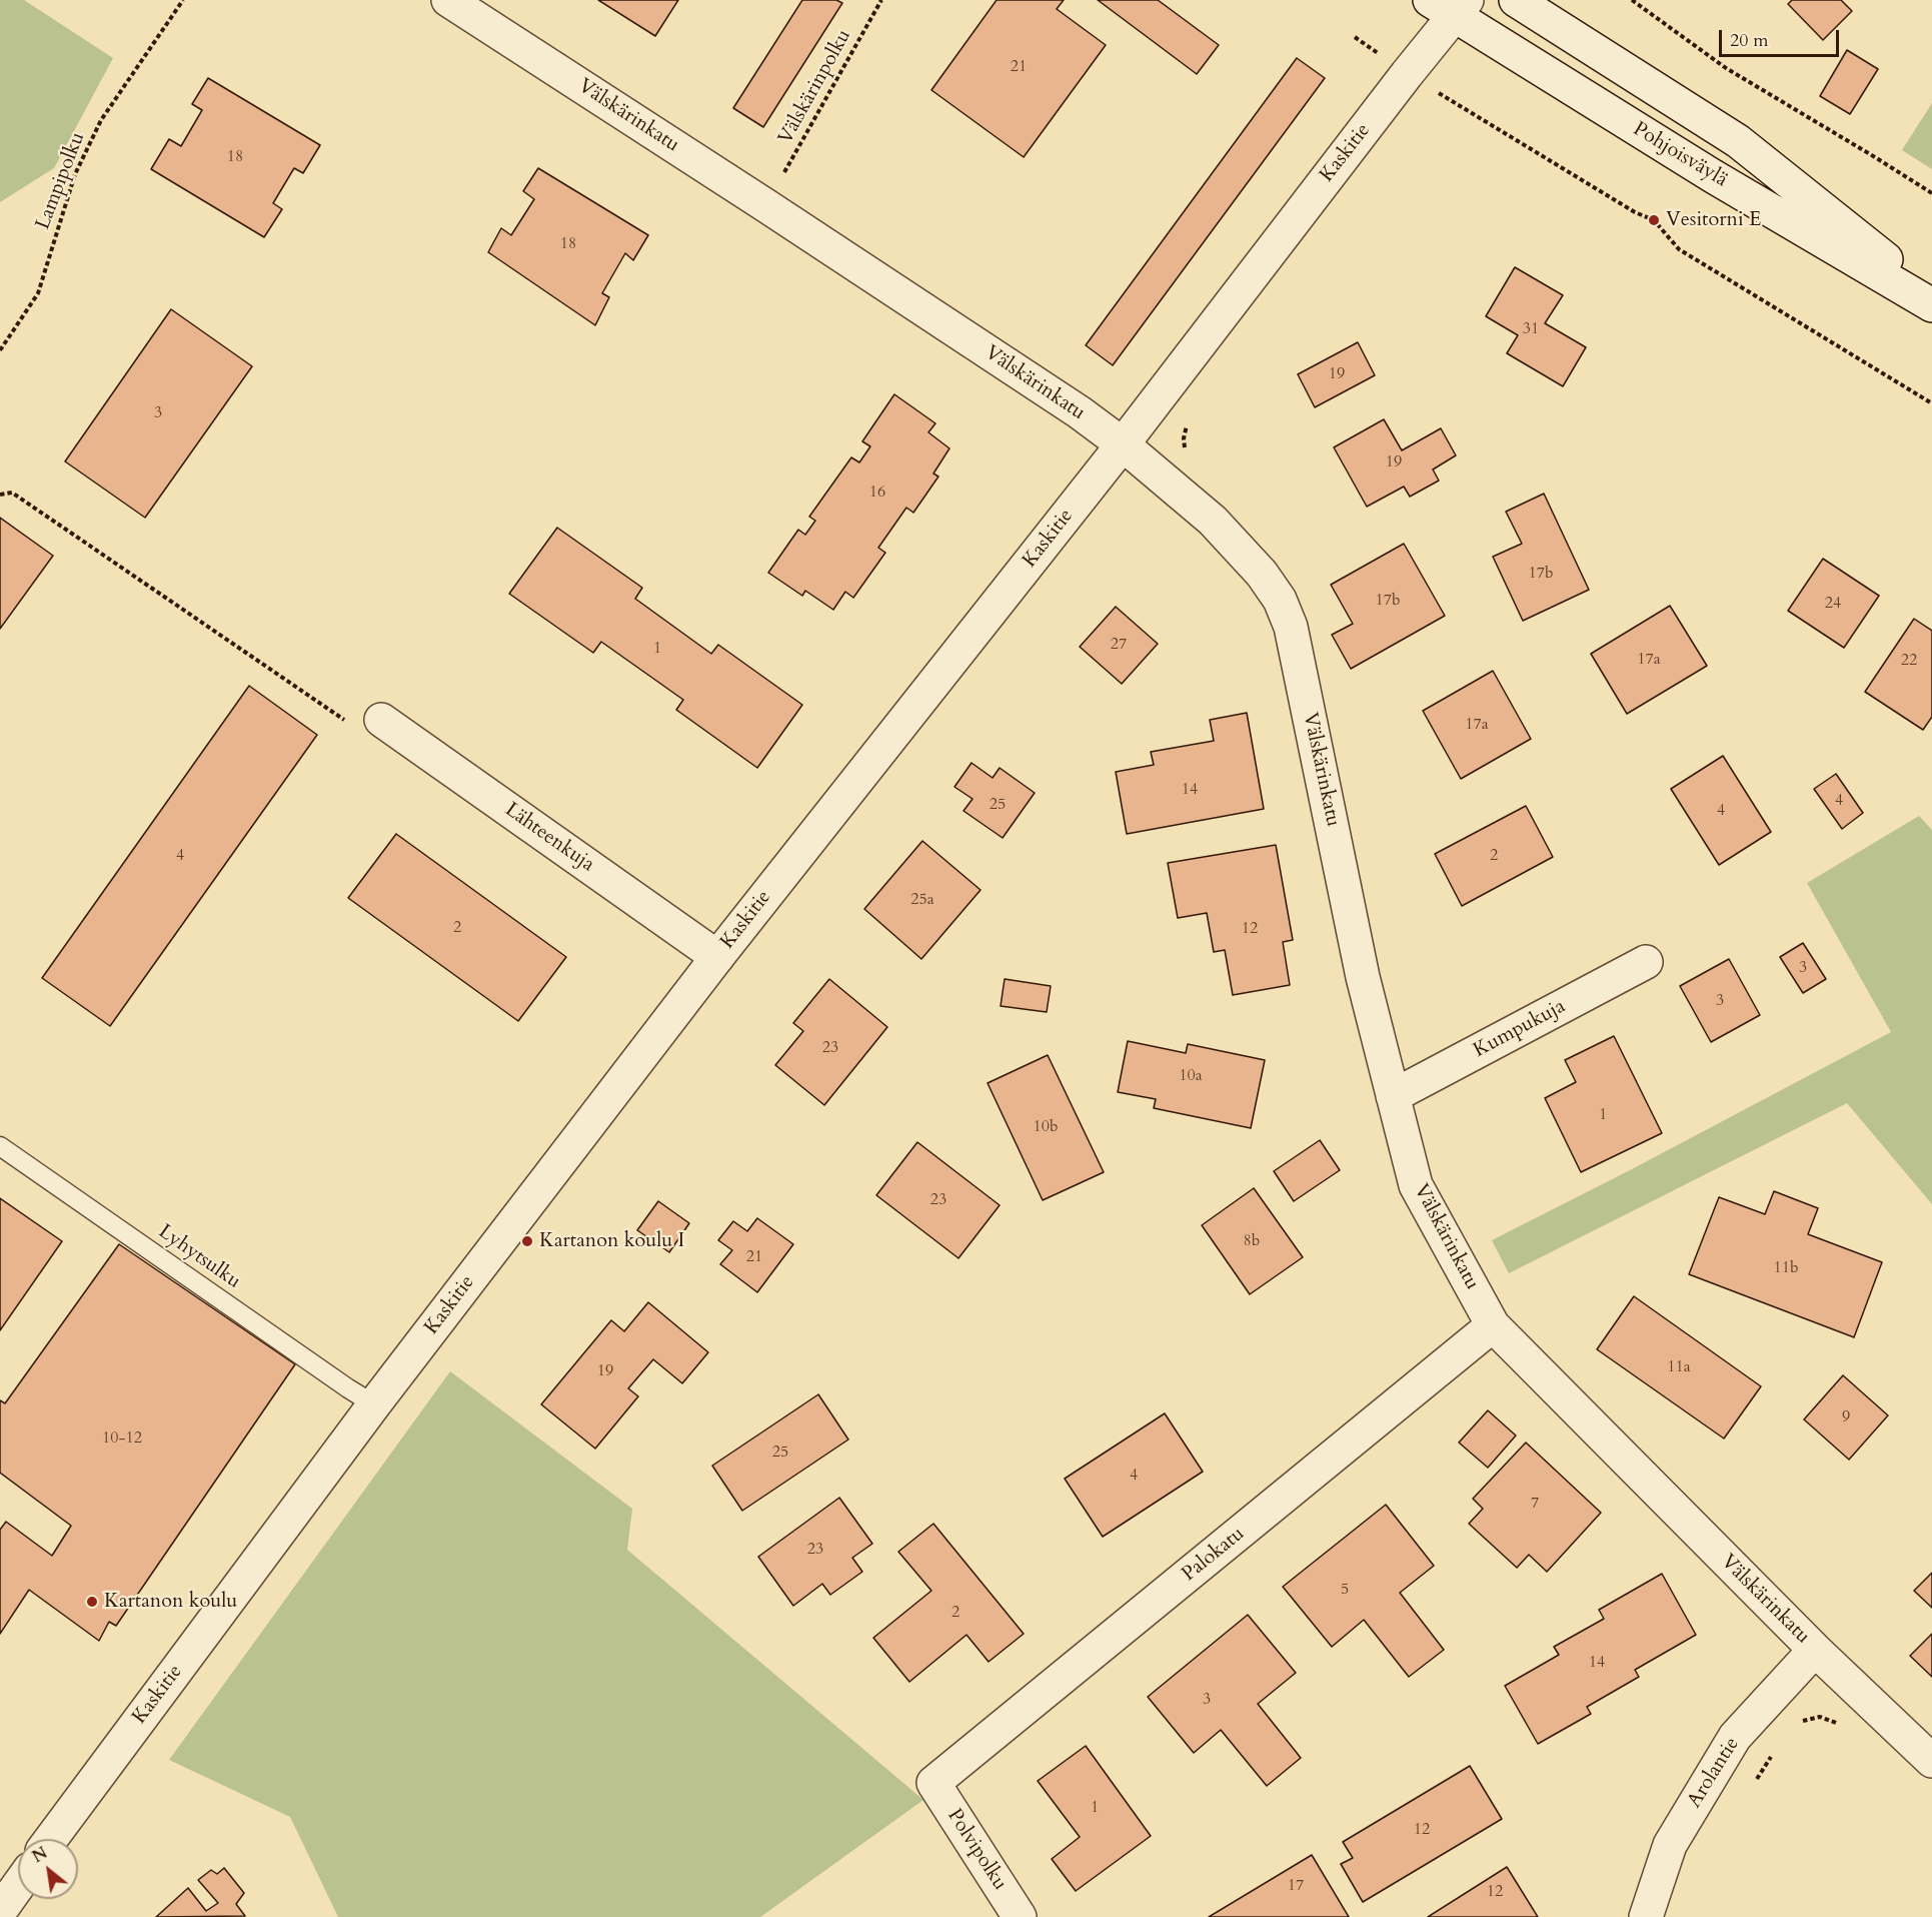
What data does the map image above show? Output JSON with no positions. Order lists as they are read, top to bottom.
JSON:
{
  "streets": {
    "street": [
      "Välskärinkatu",
      "Kaskitie",
      "Pohjoisväylä",
      "Lähteenkuja",
      "Kumpukuja",
      "Palokatu",
      "Arolantie",
      "Polvipolku"
    ],
    "lane": ["Lyhytsulku"],
    "path": ["Välskärinpolku", "Lampipolku"]
  },
  "crossings": [
    ["Välskärinkatu", "Kaskitie"],
    ["Välskärinkatu", "Kumpukuja"],
    ["Välskärinkatu", "Palokatu"],
    ["Välskärinkatu", "Arolantie"],
    ["Kaskitie", "Pohjoisväylä"],
    ["Kaskitie", "Lähteenkuja"],
    ["Kaskitie", "Lyhytsulku"],
    ["Palokatu", "Polvipolku"]
  ],
  "places": ["Vesitorni E", "Kartanon koulu I", "Kartanon koulu"],
  "house_numbers": [
    "21",
    "18",
    "18",
    "31",
    "19",
    "3",
    "19",
    "16",
    "17b",
    "17b",
    "24",
    "27",
    "1",
    "17a",
    "22",
    "17a",
    "14",
    "4",
    "25",
    "4",
    "4",
    "2",
    "25a",
    "2",
    "12",
    "3",
    "3",
    "23",
    "10a",
    "1",
    "10b",
    "23",
    "8b",
    "21",
    "11b",
    "11a",
    "19",
    "9",
    "10-12",
    "25",
    "4",
    "7",
    "23",
    "5",
    "2",
    "14",
    "3",
    "1",
    "12",
    "17",
    "12"
  ],
  "scale_bar": "20 m",
  "north": "top left"
}
